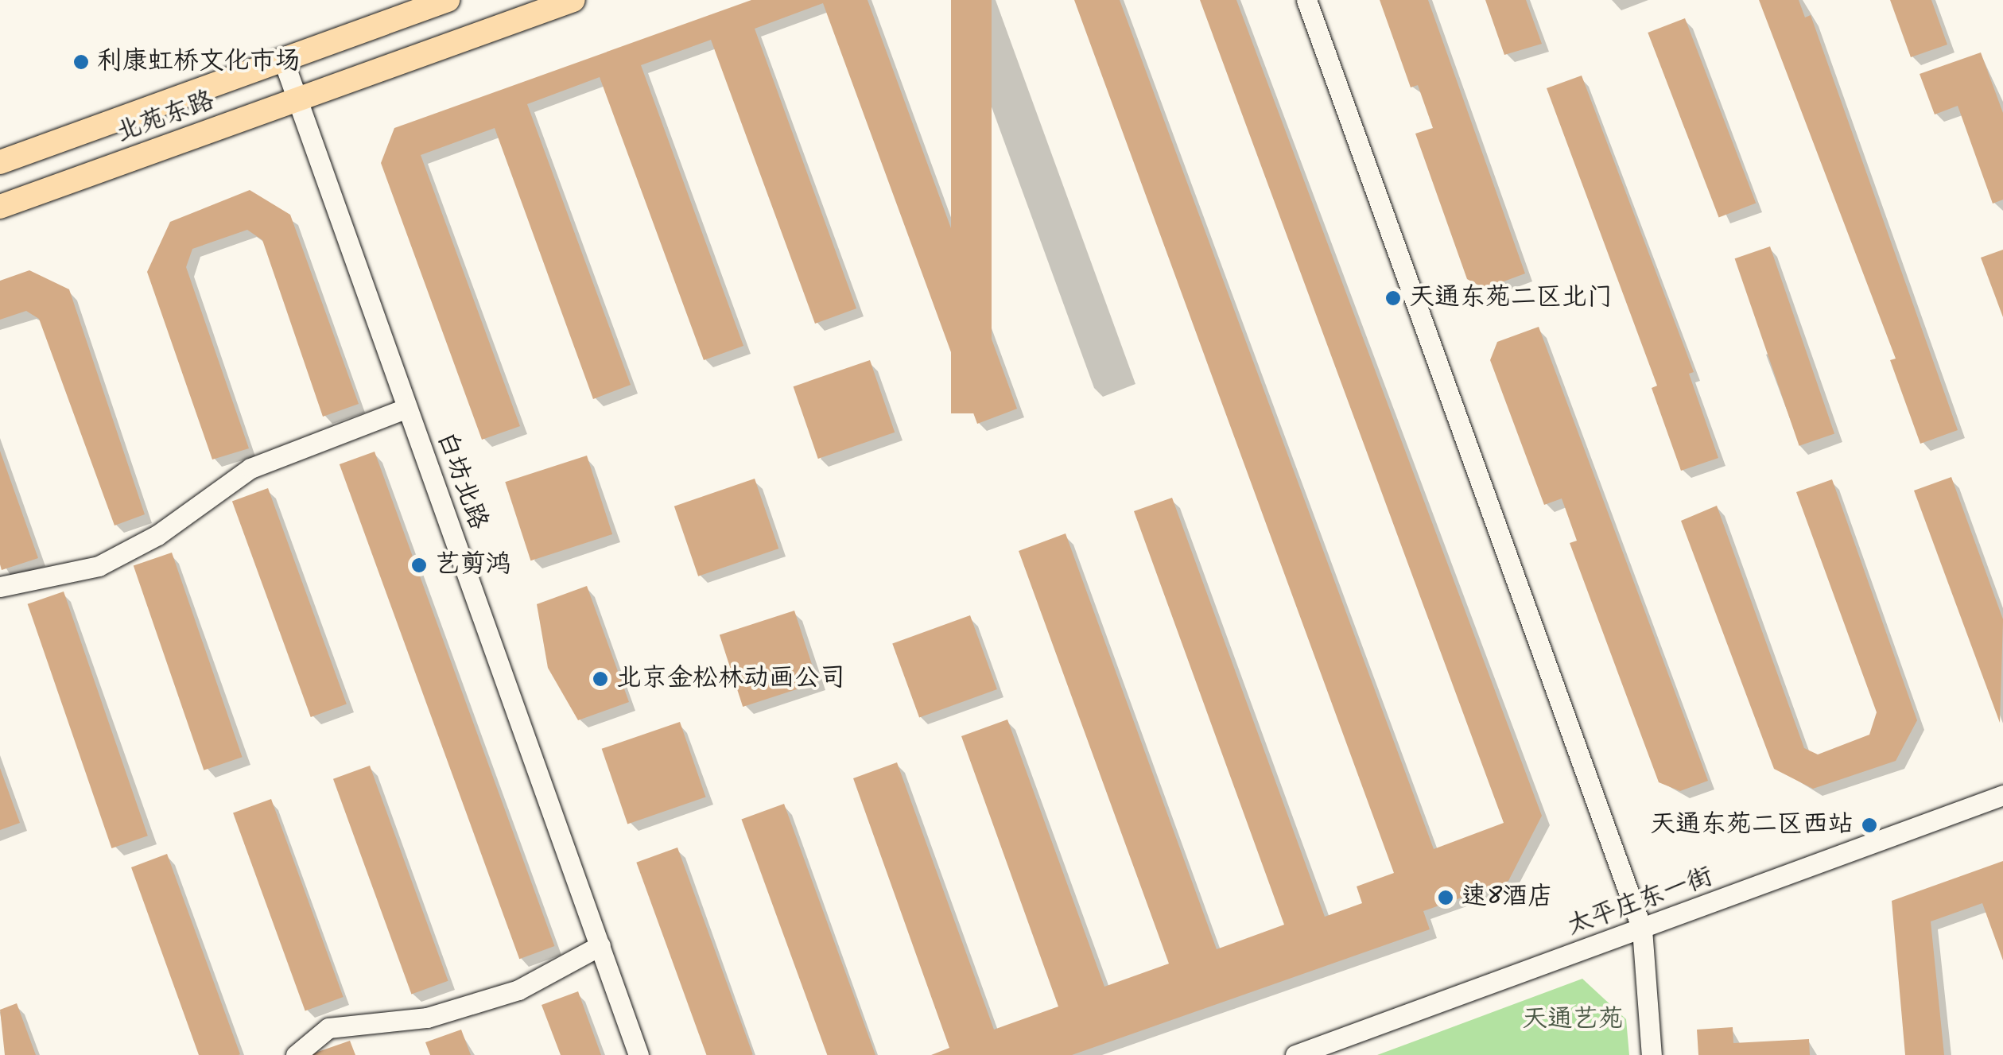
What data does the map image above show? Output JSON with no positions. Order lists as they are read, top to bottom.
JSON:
{
  "streets": {
    "main road": ["北苑东路"],
    "street": ["白坊北路", "太平庄东一街"]
  },
  "crossings": [
    ["北苑东路", "白坊北路"]
  ],
  "parks": ["天通艺苑"],
  "places": [
    "利康虹桥文化市场",
    "天通东苑二区北门",
    "艺剪鸿",
    "北京金松林动画公司",
    "天通东苑二区西站",
    "速8酒店"
  ]
}
